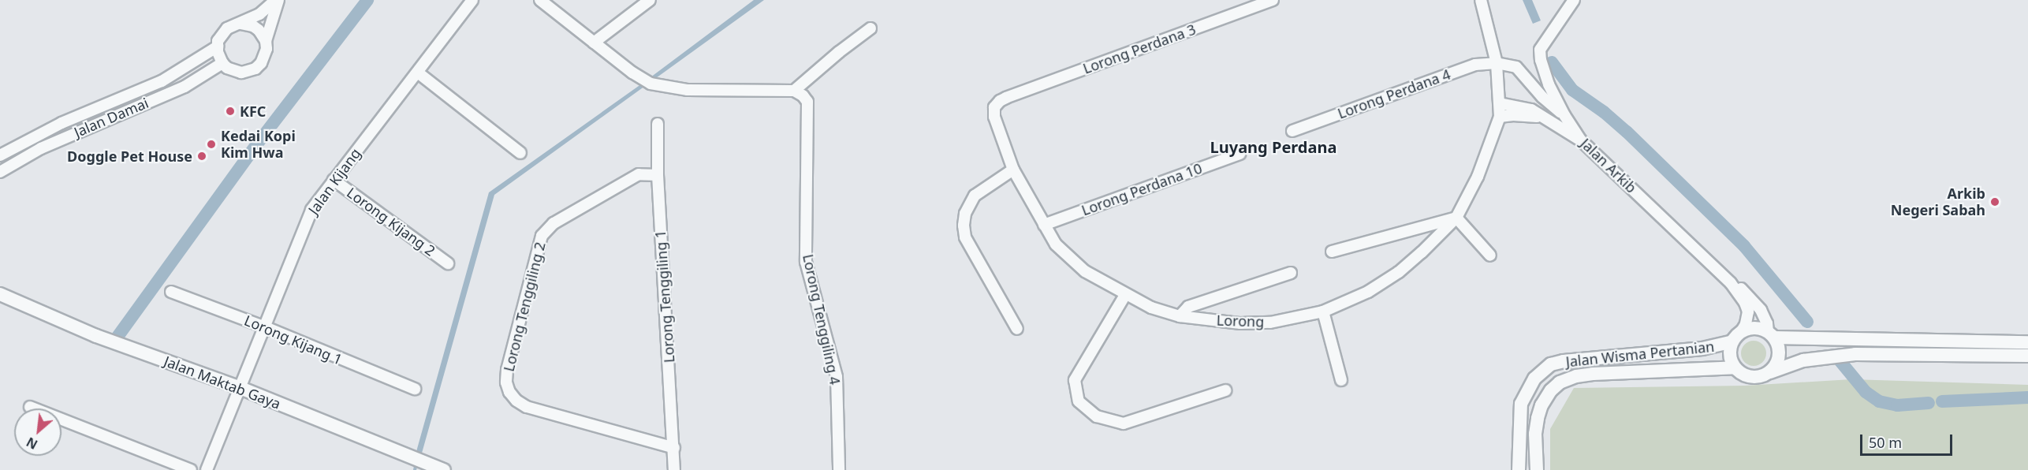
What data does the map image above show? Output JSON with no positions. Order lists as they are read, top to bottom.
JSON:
{
  "streets": {
    "street": [
      "Lorong Perdana 3",
      "Lorong Perdana 4",
      "Jalan Damai",
      "Jalan Arkib",
      "Jalan Kijang",
      "Lorong Perdana 10",
      "Lorong Kijang 2",
      "Lorong Tenggiling 1",
      "Lorong Tenggiling 2",
      "Lorong Tenggiling 4",
      "Lorong",
      "Lorong Kijang 1",
      "Jalan Wisma Pertanian",
      "Jalan Maktab Gaya"
    ]
  },
  "crossings": [
    ["Lorong Perdana 3", "Lorong"],
    ["Lorong Perdana 4", "Lorong"],
    ["Jalan Arkib", "Jalan Wisma Pertanian"],
    ["Jalan Kijang", "Lorong Kijang 2"],
    ["Jalan Kijang", "Lorong Kijang 1"],
    ["Jalan Kijang", "Jalan Maktab Gaya"],
    ["Lorong Perdana 10", "Lorong"],
    ["Lorong Tenggiling 1", "Lorong Tenggiling 2"]
  ],
  "districts": ["Luyang Perdana"],
  "places": [
    "KFC",
    "Kedai Kopi Kim Hwa",
    "Doggle Pet House",
    "Arkib Negeri Sabah"
  ],
  "scale_bar": "50 m",
  "north": "bottom left"
}
